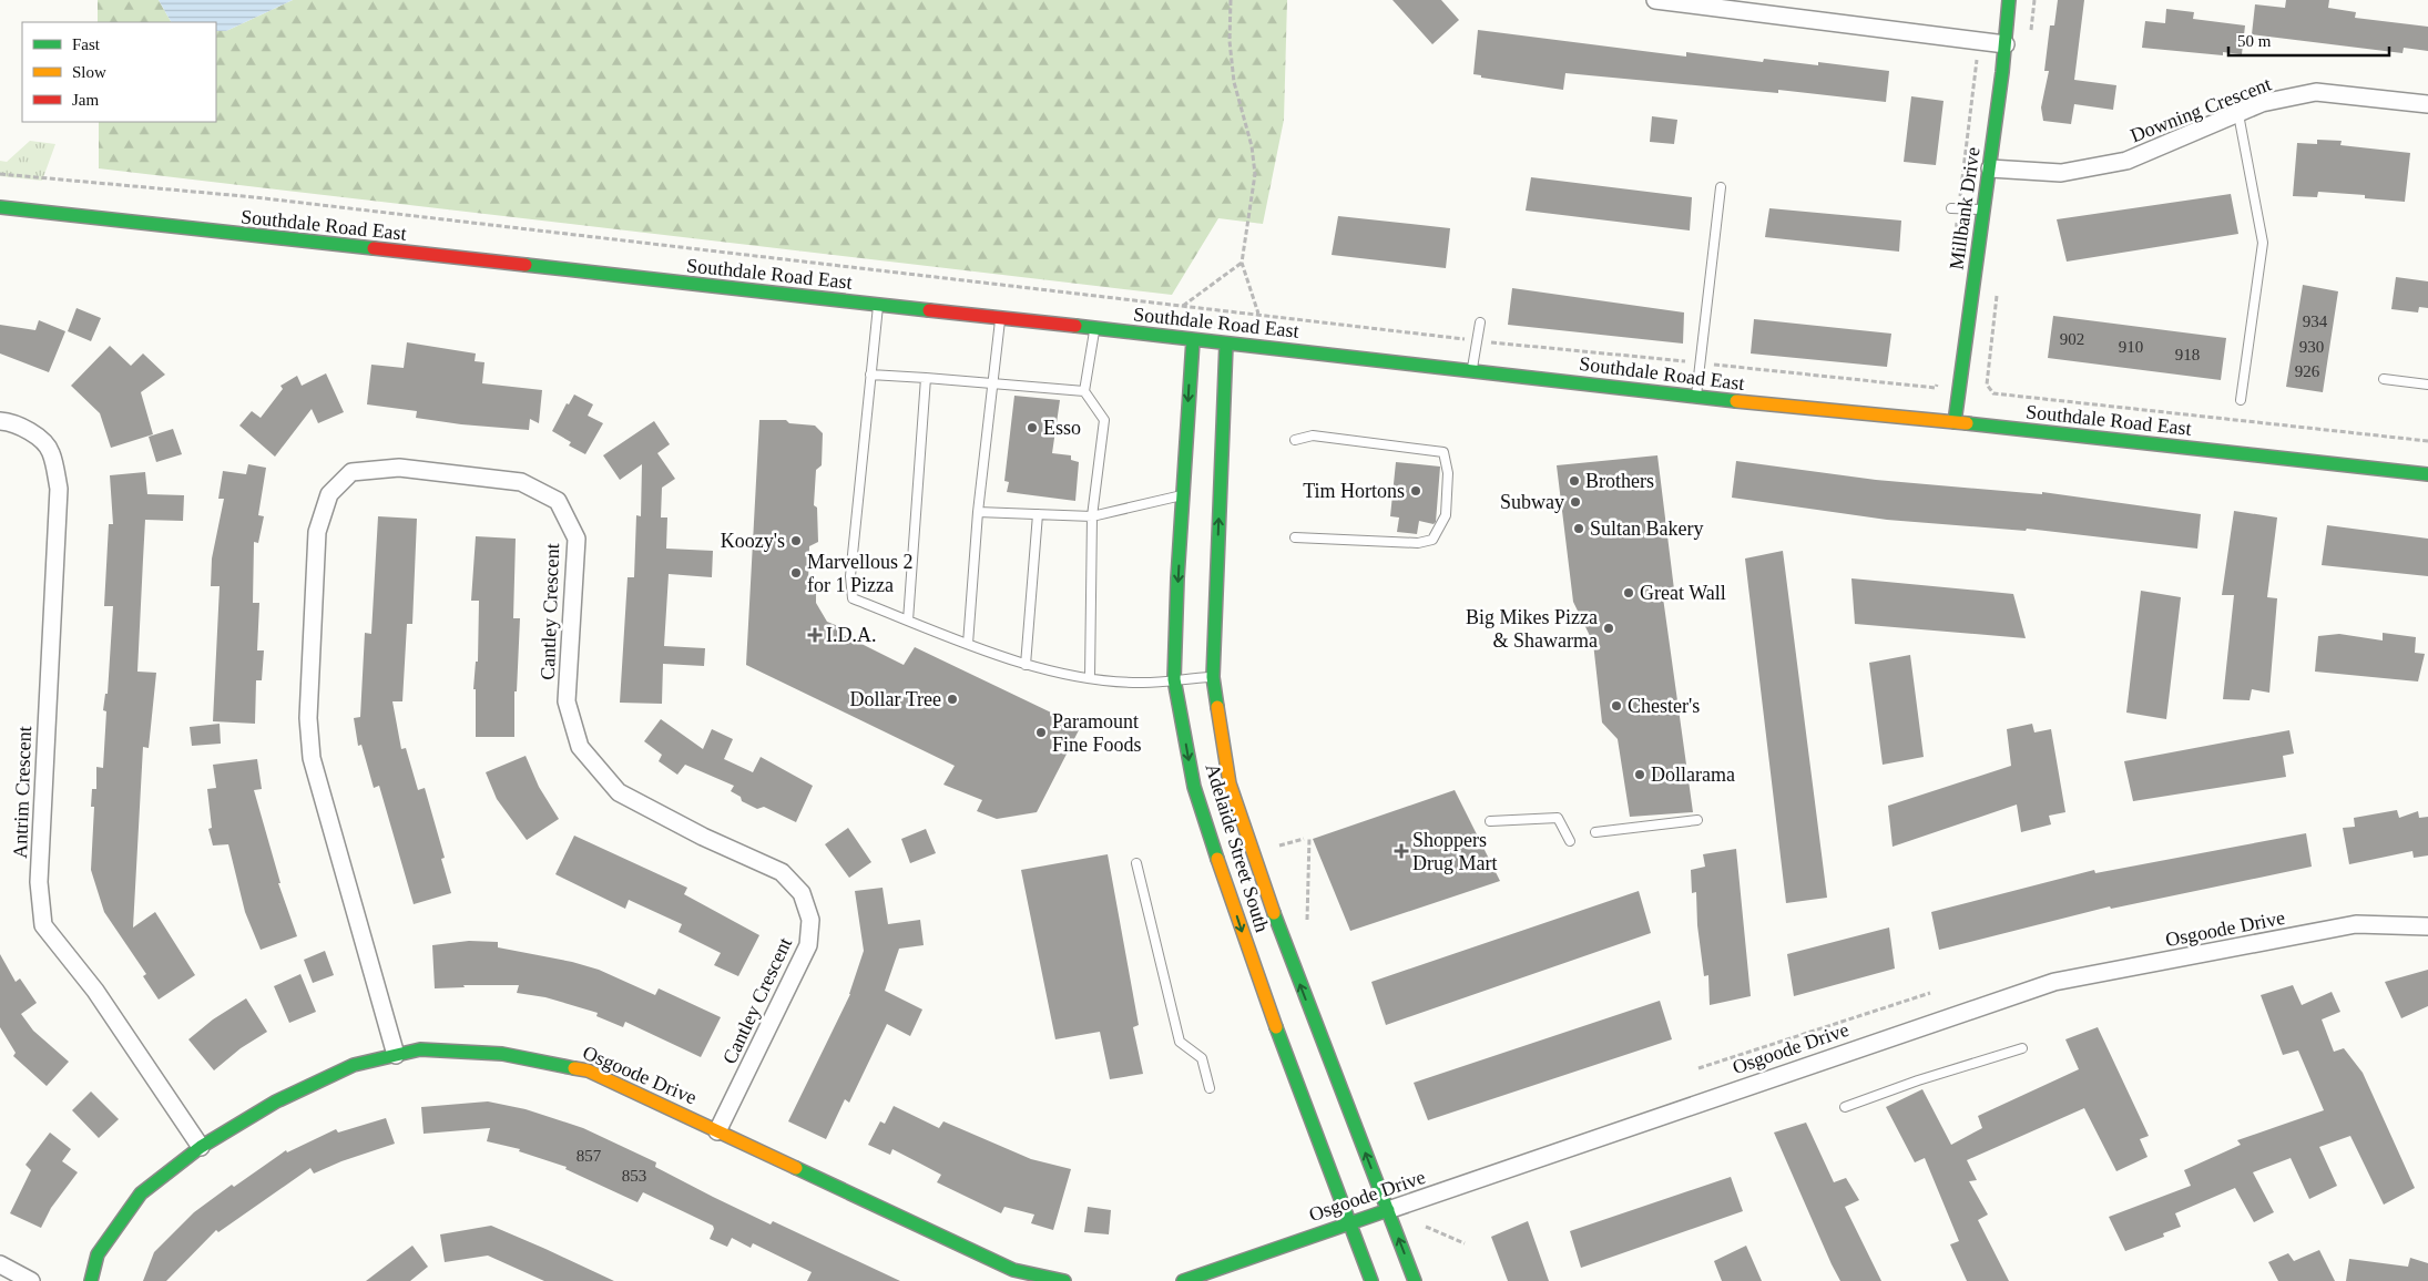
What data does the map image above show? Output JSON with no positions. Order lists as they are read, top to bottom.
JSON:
{
  "streets": {
    "street": [
      "Downing Crescent",
      "Millbank Drive",
      "Southdale Road East",
      "Cantley Crescent",
      "Antrim Crescent",
      "Adelaide Street South",
      "Osgoode Drive"
    ]
  },
  "crossings": [
    ["Downing Crescent", "Millbank Drive"],
    ["Millbank Drive", "Southdale Road East"],
    ["Southdale Road East", "Adelaide Street South"],
    ["Cantley Crescent", "Osgoode Drive"],
    ["Antrim Crescent", "Osgoode Drive"],
    ["Adelaide Street South", "Osgoode Drive"]
  ],
  "places": {
    "other": [
      "Esso",
      "Brothers",
      "Tim Hortons",
      "Subway",
      "Sultan Bakery",
      "Koozy's",
      "Marvellous 2 for 1 Pizza",
      "Great Wall",
      "Big Mikes Pizza & Shawarma",
      "Dollar Tree",
      "Chester's",
      "Paramount Fine Foods",
      "Dollarama"
    ],
    "health": ["I.D.A.", "Shoppers Drug Mart"]
  },
  "house_numbers": [
    "934",
    "902",
    "910",
    "930",
    "918",
    "926",
    "857",
    "853"
  ],
  "legend": ["Fast", "Slow", "Jam"],
  "scale_bar": "50 m"
}
